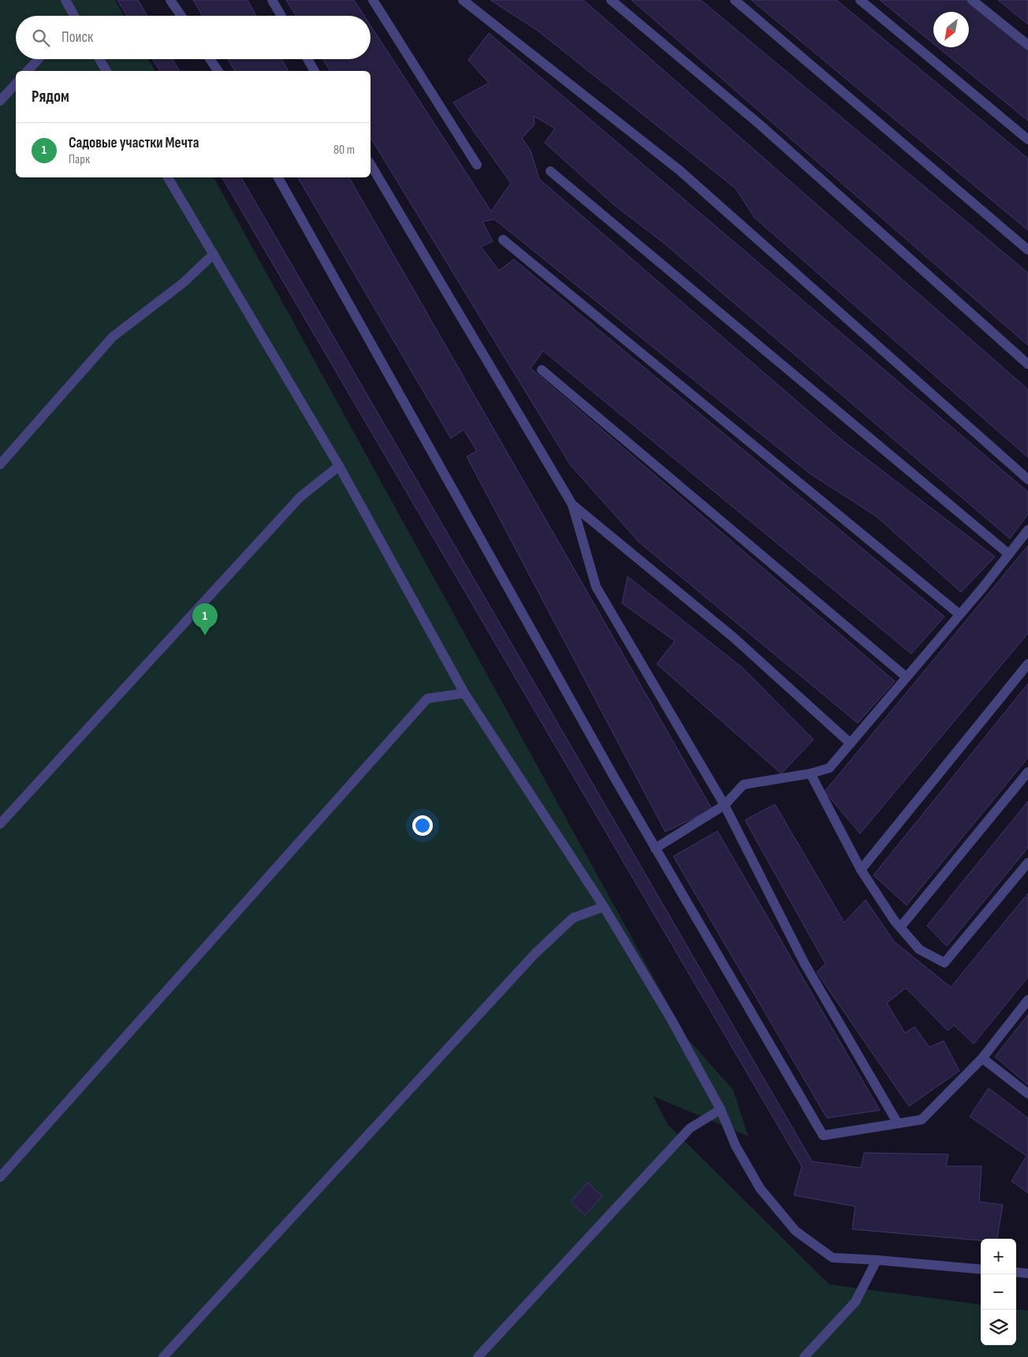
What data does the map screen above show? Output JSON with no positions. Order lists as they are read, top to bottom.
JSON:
{
  "north": "bottom left",
  "page": {
    "search": "Поиск",
    "heading": "Рядом",
    "list": [
      {
        "mark": "1",
        "name": "Садовые участки Мечта",
        "note": "Парк",
        "value": "80 m"
      }
    ],
    "pins": "1",
    "map_buttons": ["+", "−"]
  }
}
